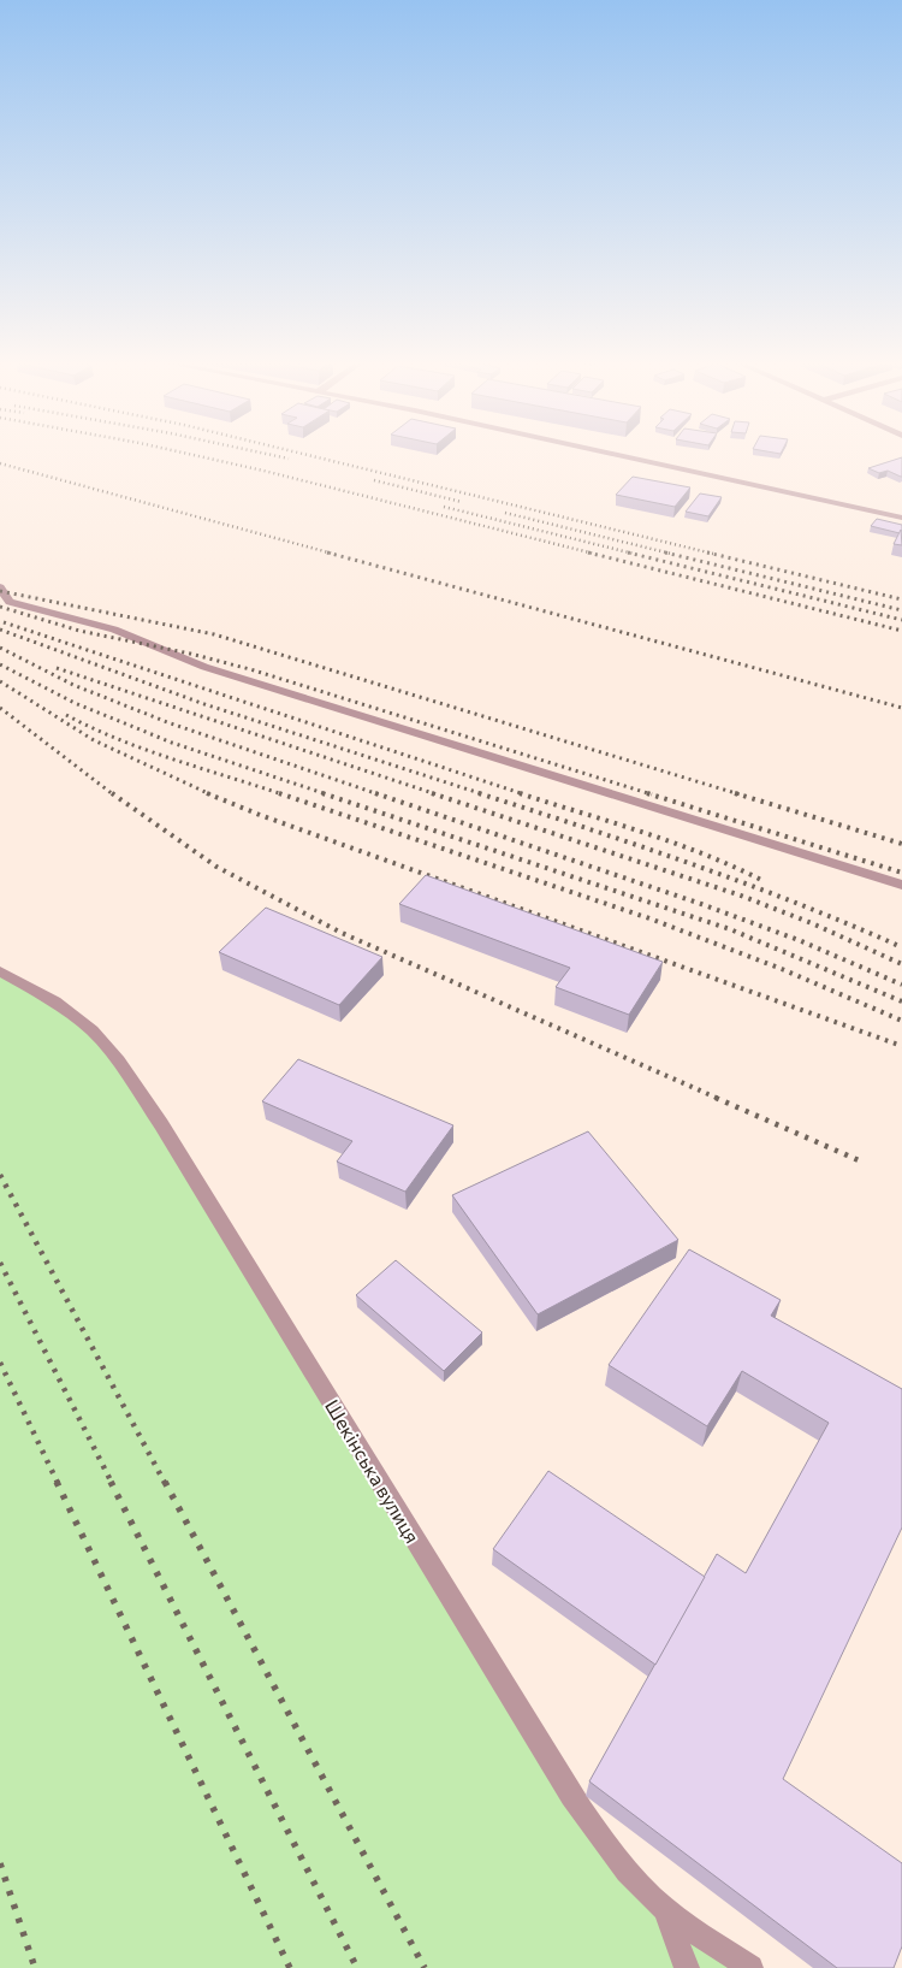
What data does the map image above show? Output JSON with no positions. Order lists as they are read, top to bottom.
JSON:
{
  "streets": {
    "street": ["Шекінська вулиця"]
  }
}
